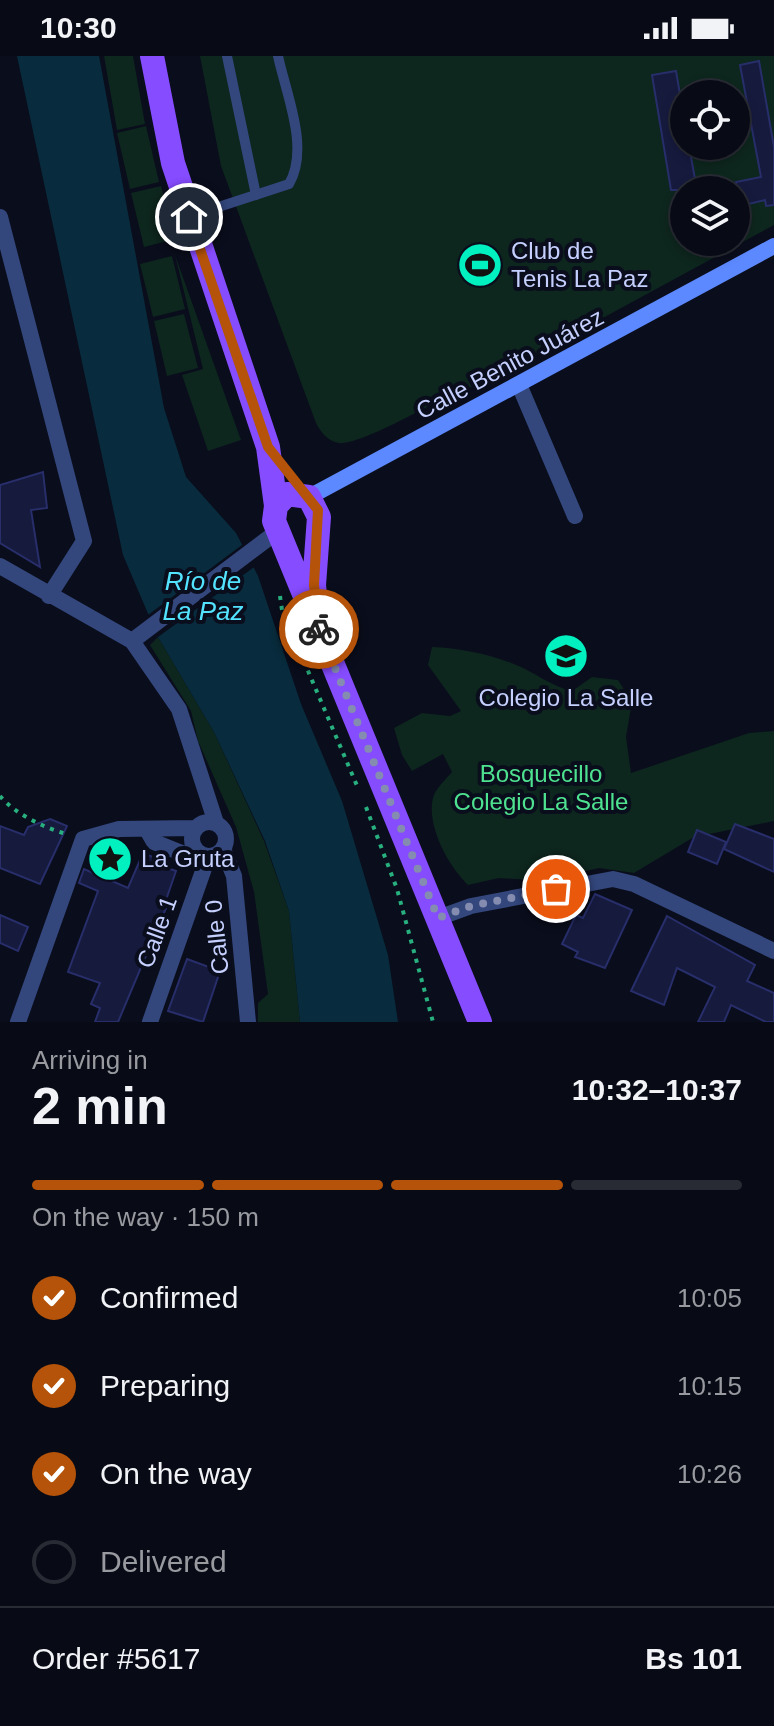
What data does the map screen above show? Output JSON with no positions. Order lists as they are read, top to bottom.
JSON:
{
  "streets": {
    "main road": ["Calle Benito Juárez"],
    "street": ["Calle 1", "Calle 0"]
  },
  "water": ["Río de La Paz"],
  "parks": ["Bosquecillo Colegio La Salle"],
  "places": {
    "sports": ["Club de Tenis La Paz"],
    "school or university": ["Colegio La Salle"],
    "place": ["La Gruta"]
  },
  "page": {
    "status": "10:30",
    "heading": ["2 min", "Arriving in", "10:32–10:37"],
    "panel": ["Order #5617", "Bs 101"],
    "bar": "On the way · 150 m",
    "list": [
      ["Confirmed", "10:05"],
      ["Preparing", "10:15"],
      ["On the way", "10:26"],
      "Delivered"
    ]
  }
}
